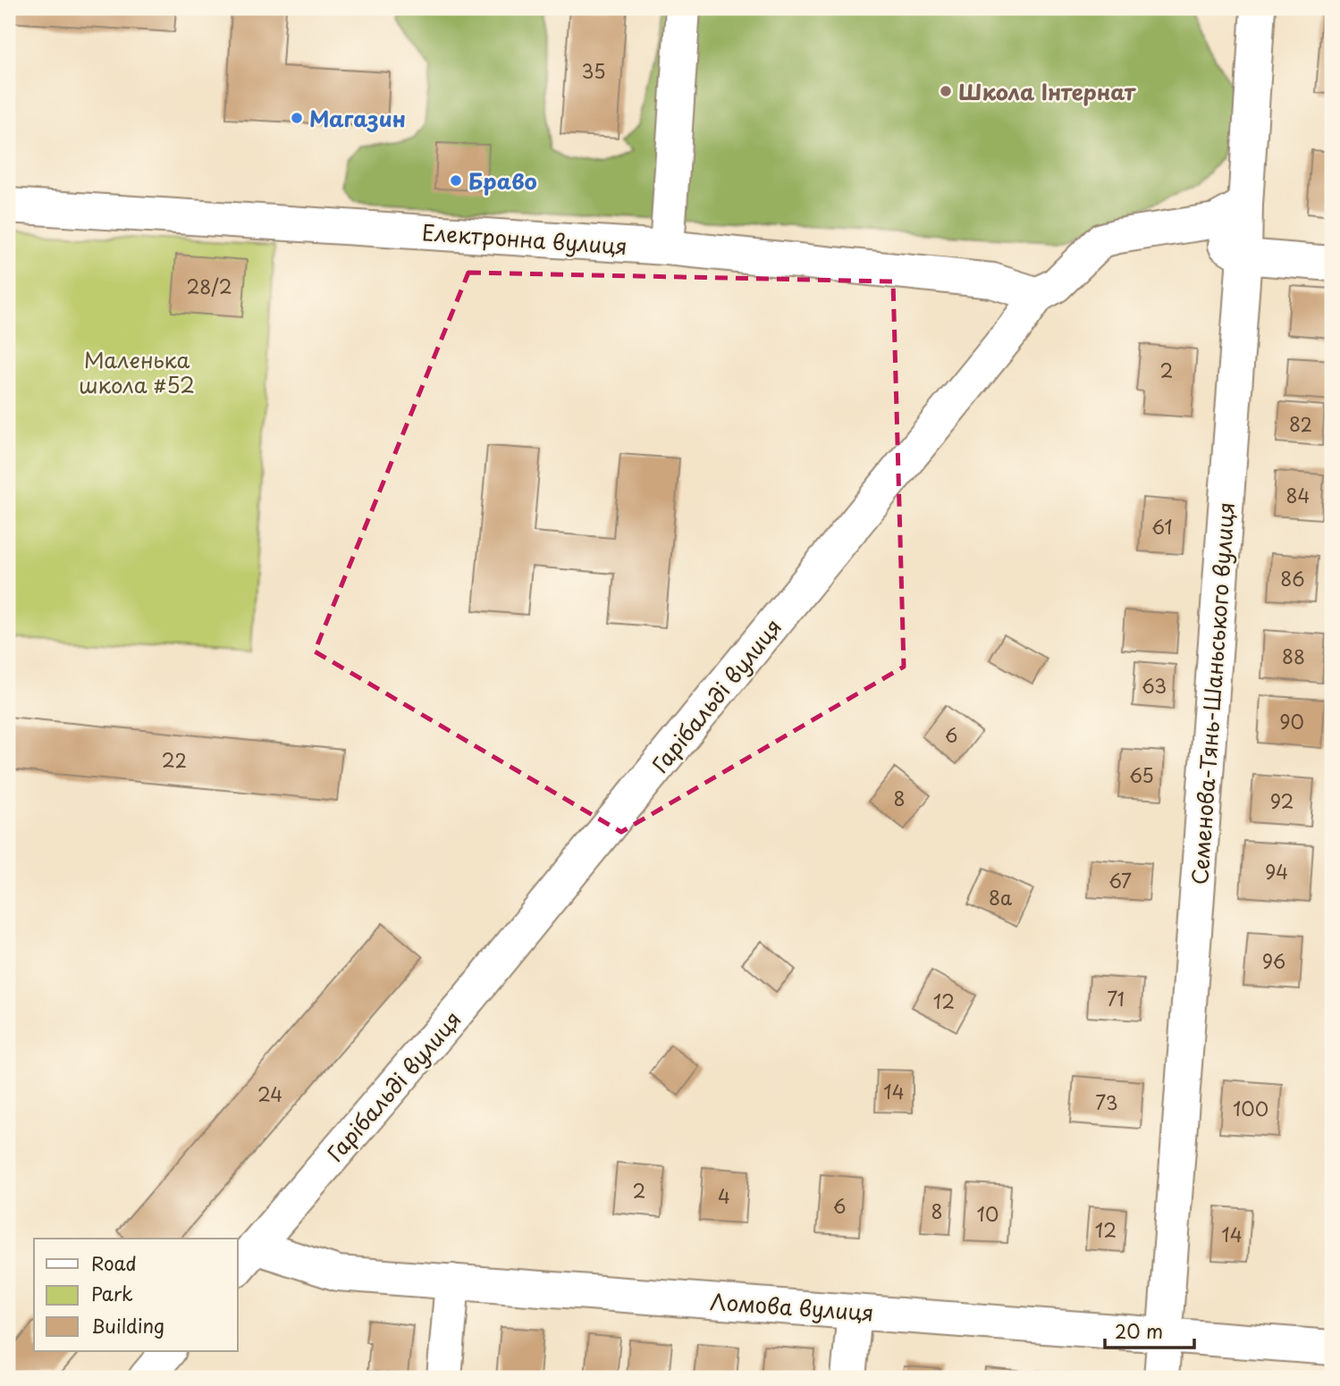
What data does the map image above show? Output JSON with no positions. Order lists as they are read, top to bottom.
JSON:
{
  "streets": {
    "street": [
      "Електронна вулиця",
      "Семенова-Тянь-Шаньського вулиця",
      "Гарібальді вулиця",
      "Ломова вулиця"
    ]
  },
  "crossings": [
    ["Електронна вулиця", "Гарібальді вулиця"],
    ["Семенова-Тянь-Шаньського вулиця", "Гарібальді вулиця"],
    ["Семенова-Тянь-Шаньського вулиця", "Ломова вулиця"],
    ["Гарібальді вулиця", "Ломова вулиця"]
  ],
  "parks": ["Маленька школа #52"],
  "places": ["Школа Інтернат", "Магазин", "Браво"],
  "house_numbers": [
    "35",
    "28/2",
    "2",
    "82",
    "84",
    "61",
    "86",
    "88",
    "63",
    "90",
    "6",
    "22",
    "65",
    "8",
    "92",
    "94",
    "67",
    "8а",
    "96",
    "71",
    "12",
    "14",
    "24",
    "73",
    "100",
    "2",
    "4",
    "6",
    "8",
    "10",
    "12",
    "14"
  ],
  "legend": ["Road", "Park", "Building"],
  "scale_bar": "20 m"
}
